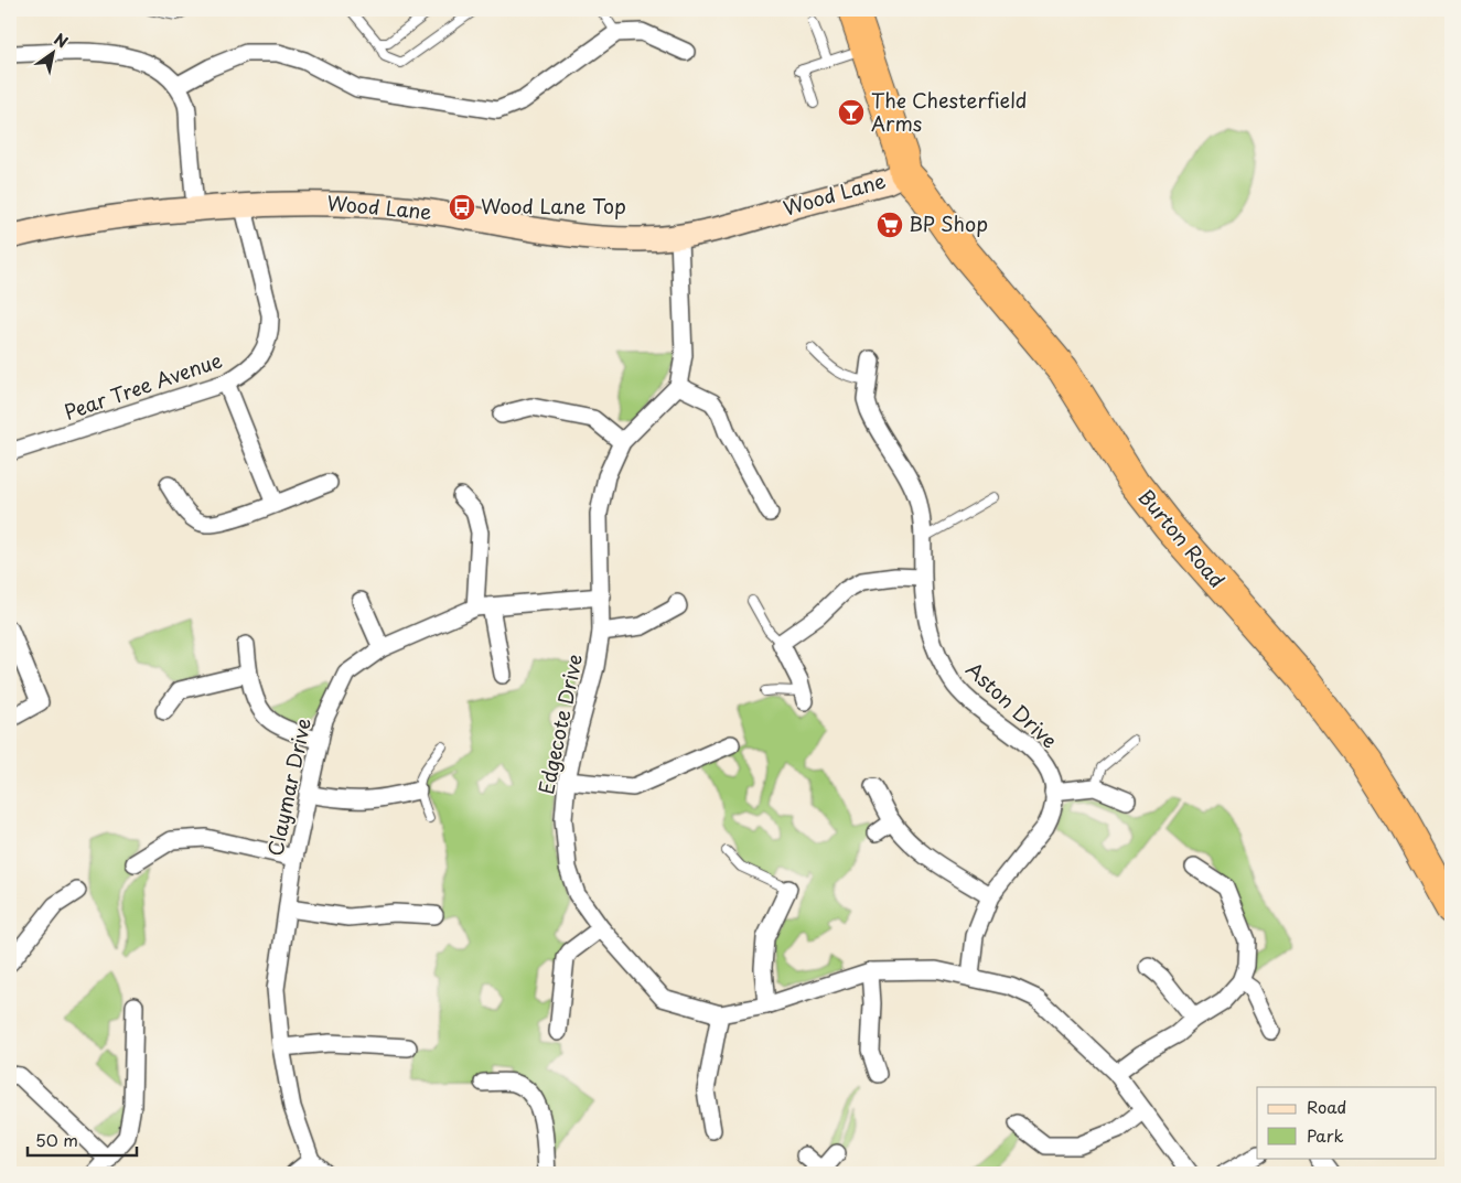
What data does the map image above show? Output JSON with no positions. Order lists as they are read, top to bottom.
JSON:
{
  "streets": {
    "highway": ["Burton Road"],
    "street": [
      "Wood Lane",
      "Pear Tree Avenue",
      "Aston Drive",
      "Edgecote Drive",
      "Claymar Drive"
    ]
  },
  "crossings": [
    ["Wood Lane", "Pear Tree Avenue"],
    ["Wood Lane", "Burton Road"],
    ["Aston Drive", "Edgecote Drive"],
    ["Edgecote Drive", "Claymar Drive"]
  ],
  "places": {
    "bar": ["The Chesterfield Arms"],
    "bus stop": ["Wood Lane Top"],
    "supermarket": ["BP Shop"]
  },
  "legend": ["Road", "Park"],
  "scale_bar": "50 m",
  "north": "top right"
}
